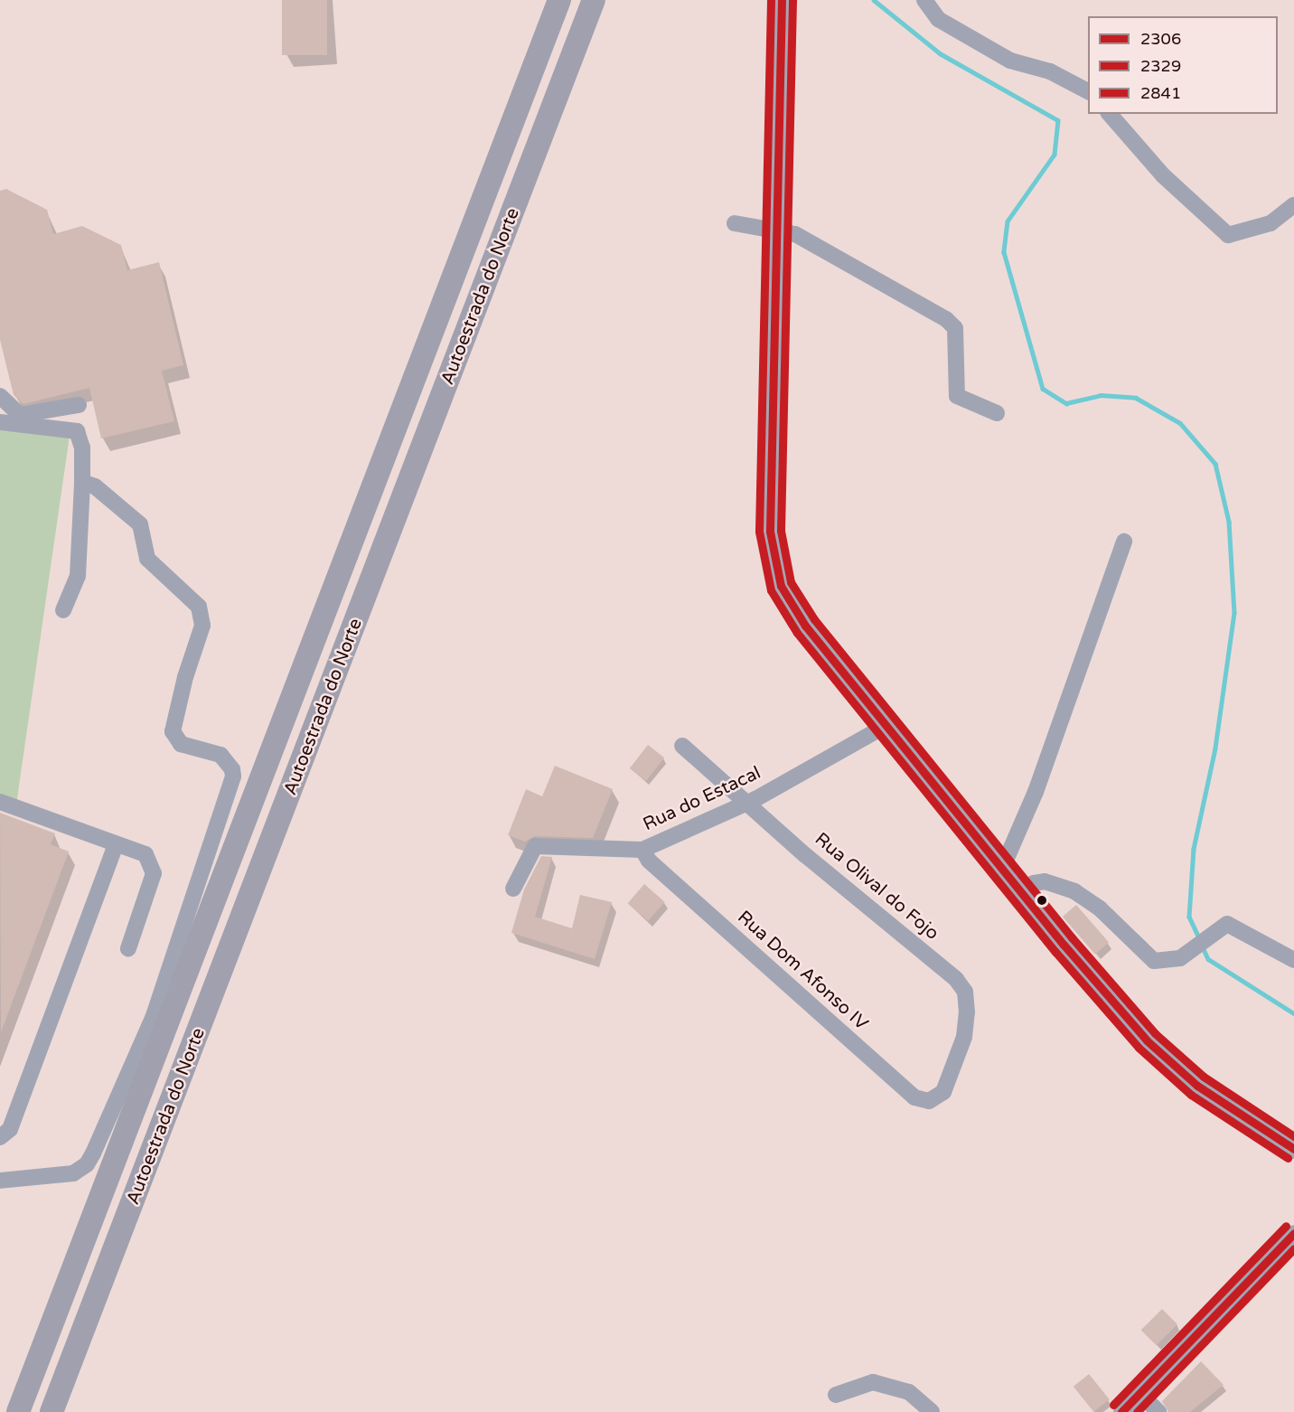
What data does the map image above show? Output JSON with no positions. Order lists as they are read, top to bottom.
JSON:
{
  "streets": {
    "highway": ["Autoestrada do Norte"],
    "street": ["Rua do Estacal", "Rua Olival do Fojo", "Rua Dom Afonso IV"]
  },
  "crossings": [
    ["Rua do Estacal", "Rua Olival do Fojo"],
    ["Rua do Estacal", "Rua Dom Afonso IV"],
    ["Rua Olival do Fojo", "Rua Dom Afonso IV"]
  ],
  "lines": ["transit line 2306", "transit line 2329", "transit line 2841"],
  "legend": ["2306", "2329", "2841"]
}
